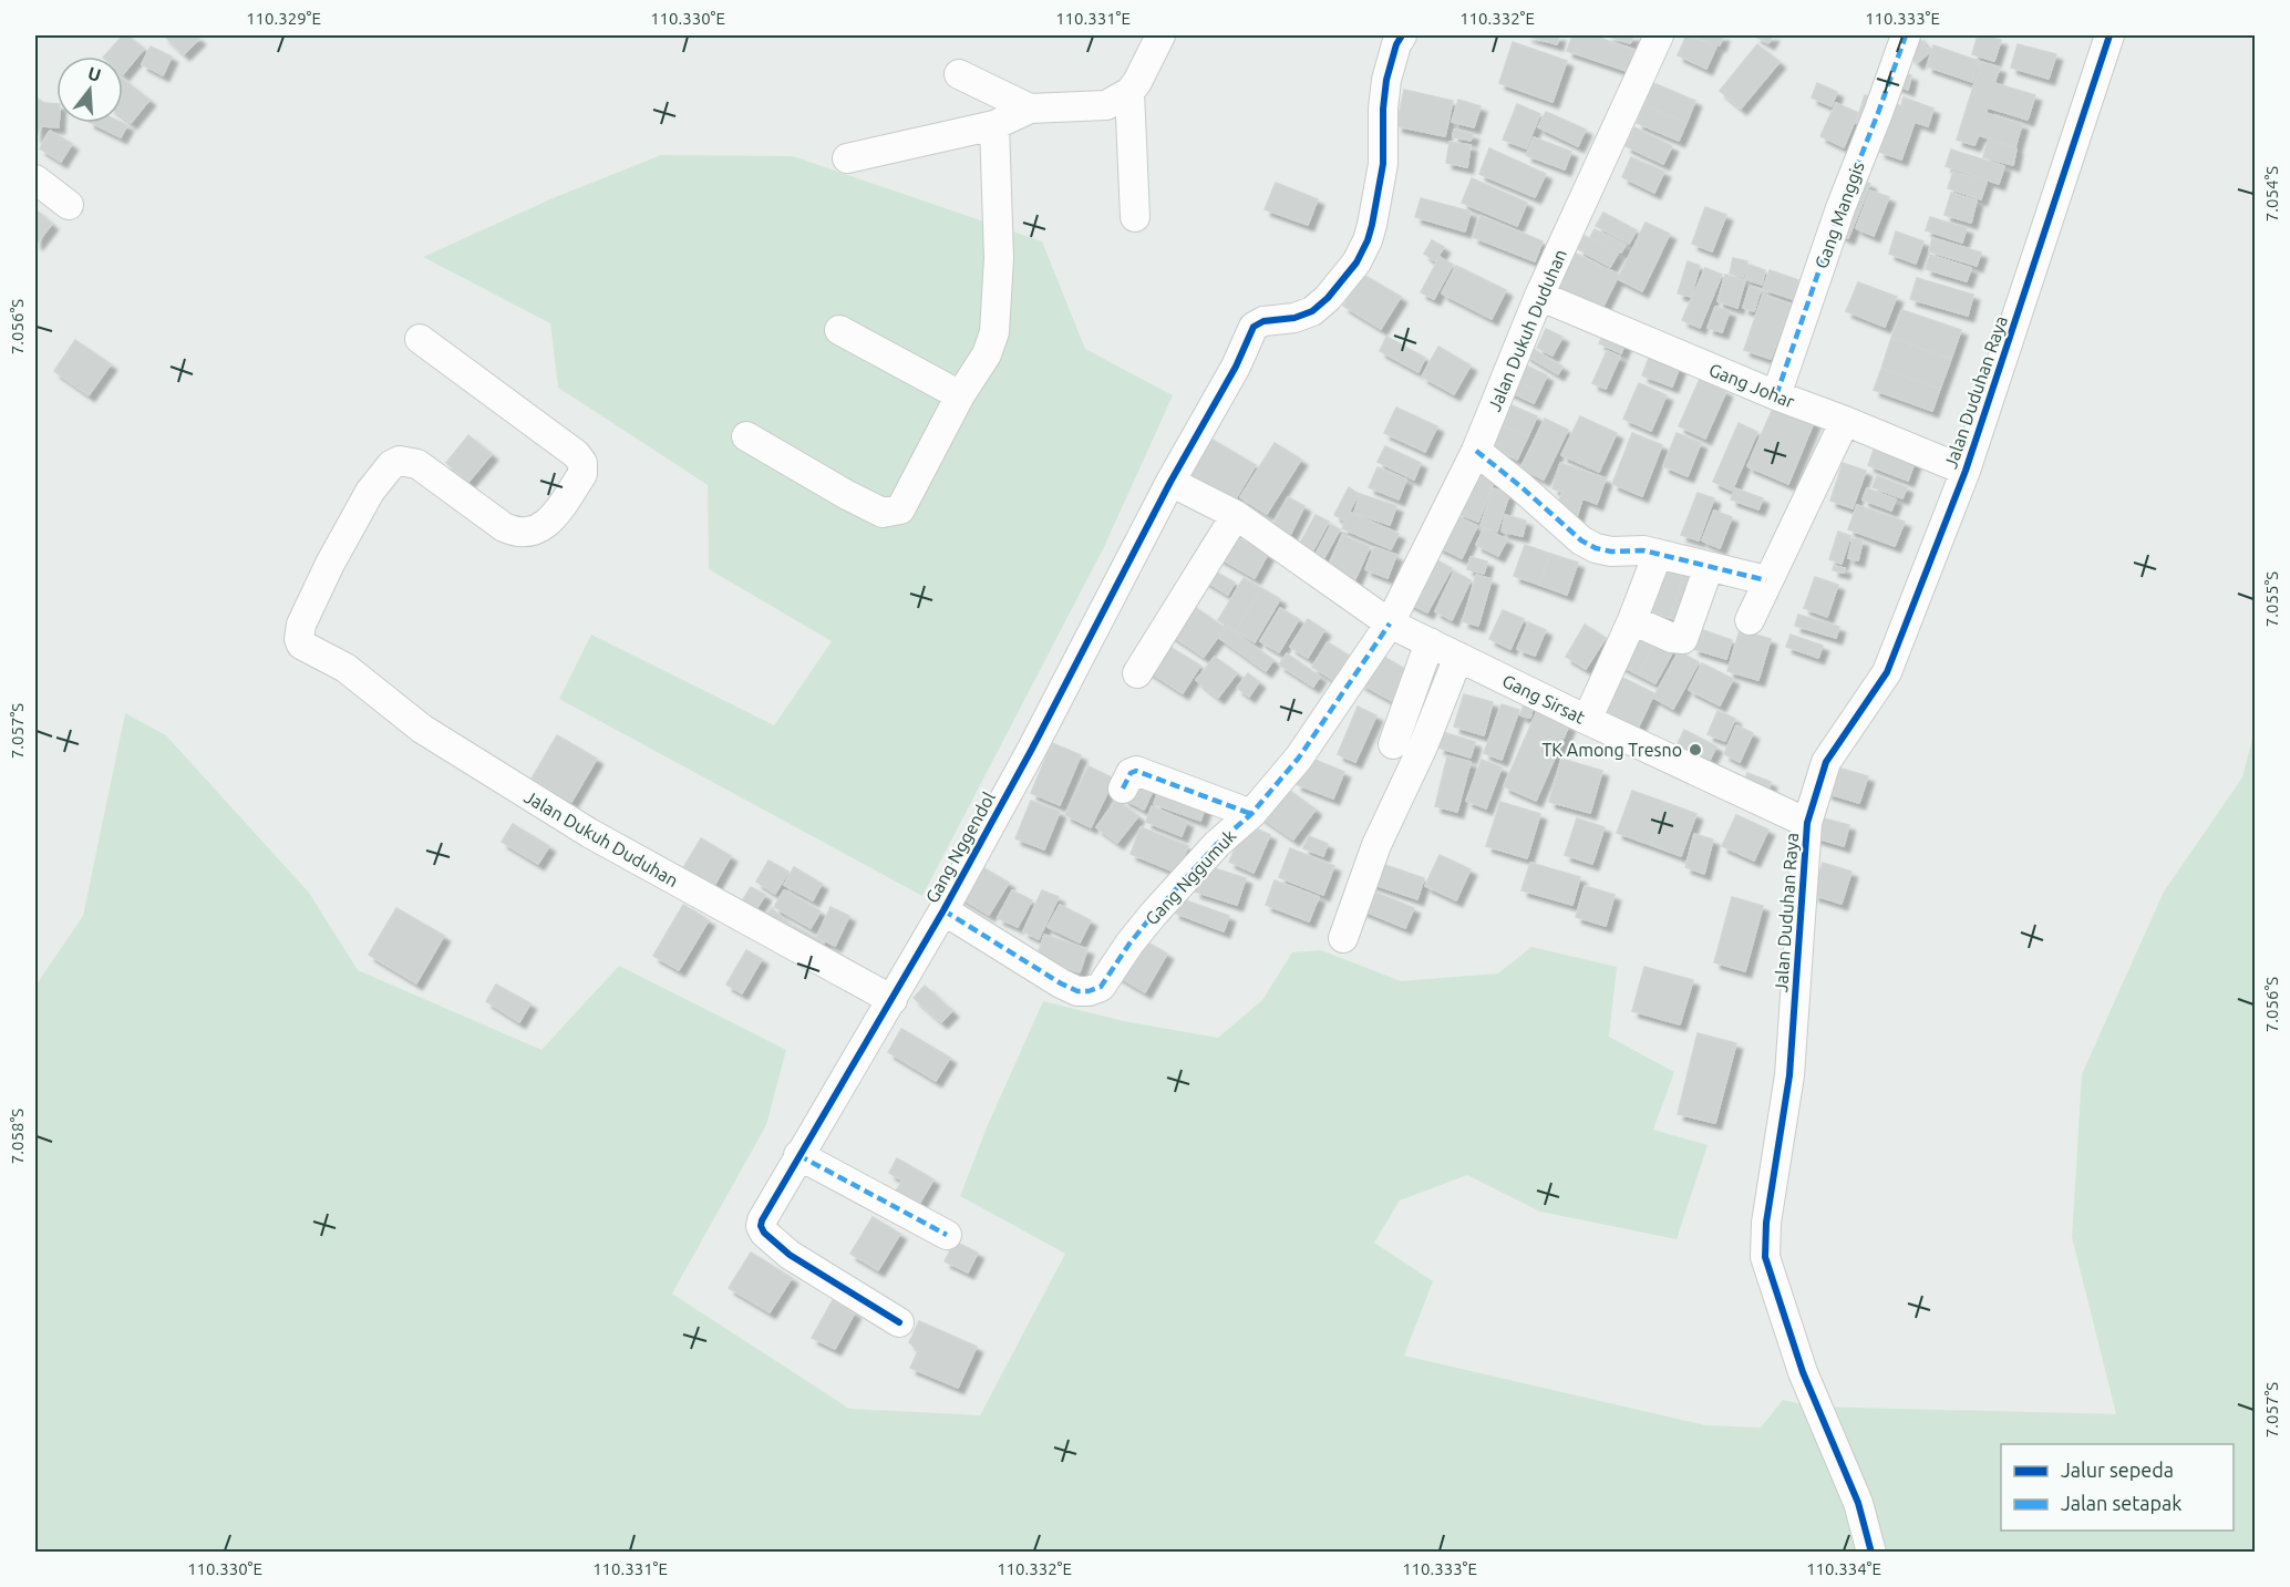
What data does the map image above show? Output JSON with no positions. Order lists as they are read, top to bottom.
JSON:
{
  "streets": {
    "street": [
      "Gang Manggis",
      "Jalan Dukuh Duduhan",
      "Gang Johar",
      "Jalan Duduhan Raya",
      "Gang Sirsat",
      "Gang Nggendol",
      "Gang Nggumuk"
    ]
  },
  "crossings": [
    ["Gang Manggis", "Gang Johar"],
    ["Jalan Dukuh Duduhan", "Gang Johar"],
    ["Jalan Dukuh Duduhan", "Gang Sirsat"],
    ["Jalan Dukuh Duduhan", "Gang Nggendol"],
    ["Jalan Dukuh Duduhan", "Gang Nggumuk"],
    ["Gang Johar", "Jalan Duduhan Raya"],
    ["Jalan Duduhan Raya", "Gang Sirsat"],
    ["Gang Sirsat", "Gang Nggumuk"],
    ["Gang Nggendol", "Gang Nggumuk"]
  ],
  "places": ["TK Among Tresno"],
  "legend": ["Jalur sepeda", "Jalan setapak"],
  "north": "top",
  "coordinates": [
    "110.329°E",
    "110.330°E",
    "110.331°E",
    "110.332°E",
    "110.333°E",
    "7.054°S",
    "7.056°S",
    "7.055°S",
    "7.057°S",
    "7.058°S",
    "110.334°E"
  ]
}
